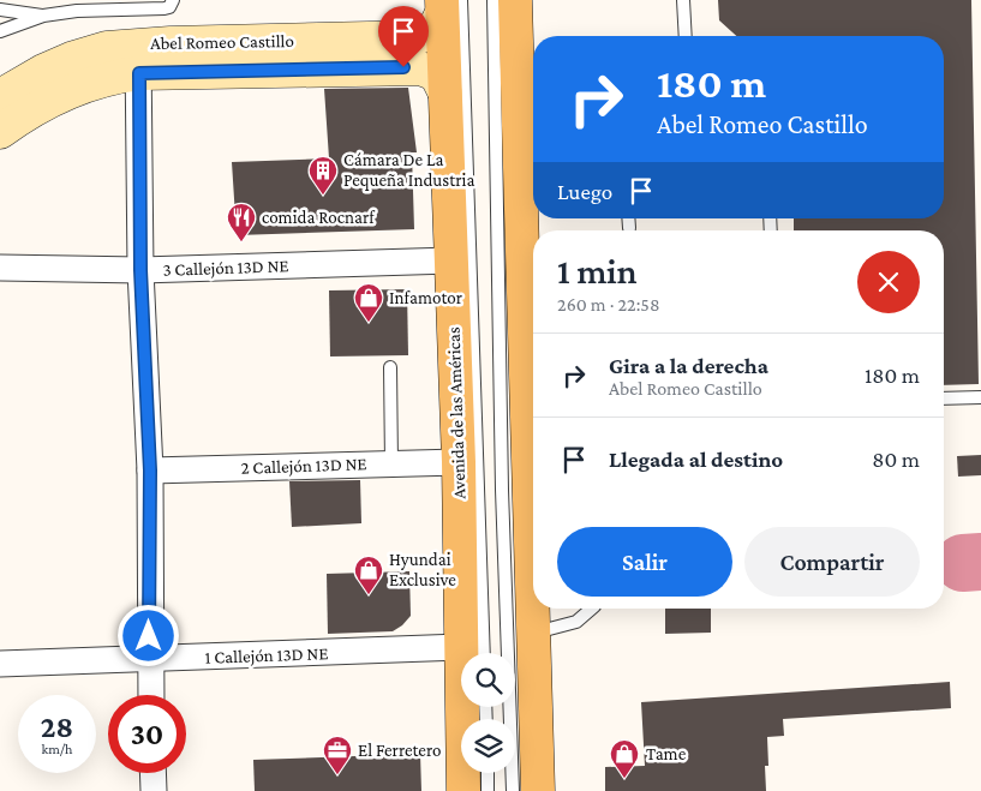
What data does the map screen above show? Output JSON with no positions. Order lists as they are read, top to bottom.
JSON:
{
  "streets": {
    "main road": ["Avenida de las Américas"],
    "street": [
      "Abel Romeo Castillo",
      "3 Callejón 13D NE",
      "2 Callejón 13D NE",
      "1 Callejón 13D NE"
    ]
  },
  "crossings": [
    ["Abel Romeo Castillo", "Avenida de las Américas"],
    ["3 Callejón 13D NE", "Avenida de las Américas"],
    ["Avenida de las Américas", "2 Callejón 13D NE"]
  ],
  "places": {
    "building": ["Cámara De La Pequeña Industria"],
    "restaurant": ["comida Rocnarf"],
    "shop": ["Infamotor", "Hyundai Exclusive", "Tame"],
    "office": ["El Ferretero"]
  },
  "page": {
    "turn": ["180 m", "Abel Romeo Castillo"],
    "then": "Luego",
    "heading": ["1 min", "260 m · 22:58"],
    "list": [
      {
        "name": "Gira a la derecha",
        "note": "Abel Romeo Castillo",
        "value": "180 m"
      },
      {
        "name": "Llegada al destino",
        "value": "80 m"
      }
    ],
    "buttons": ["Salir", "Compartir"],
    "speed": "28 km/h",
    "limit": "30"
  }
}
